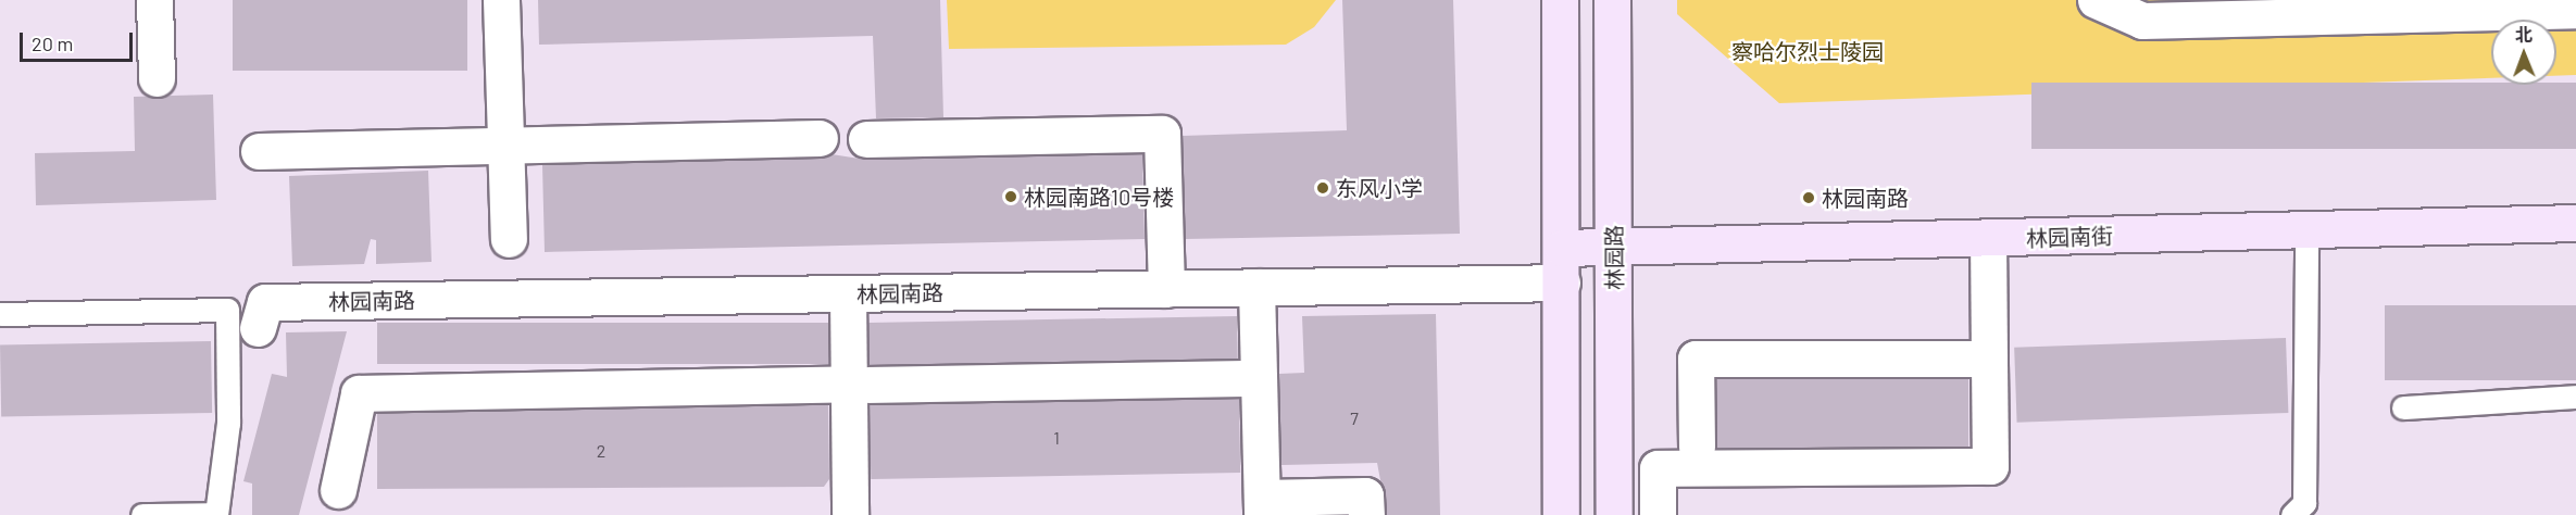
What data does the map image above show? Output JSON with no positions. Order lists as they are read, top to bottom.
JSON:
{
  "streets": {
    "main road": ["林园南街", "林园路"],
    "street": ["林园南路"]
  },
  "crossings": [
    ["林园南街", "林园路"],
    ["林园南街", "林园南路"]
  ],
  "parks": ["察哈尔烈士陵园"],
  "places": ["东风小学", "林园南路10号楼", "林园南路"],
  "house_numbers": ["7", "1", "2"],
  "scale_bar": "20 m",
  "north": "top"
}
